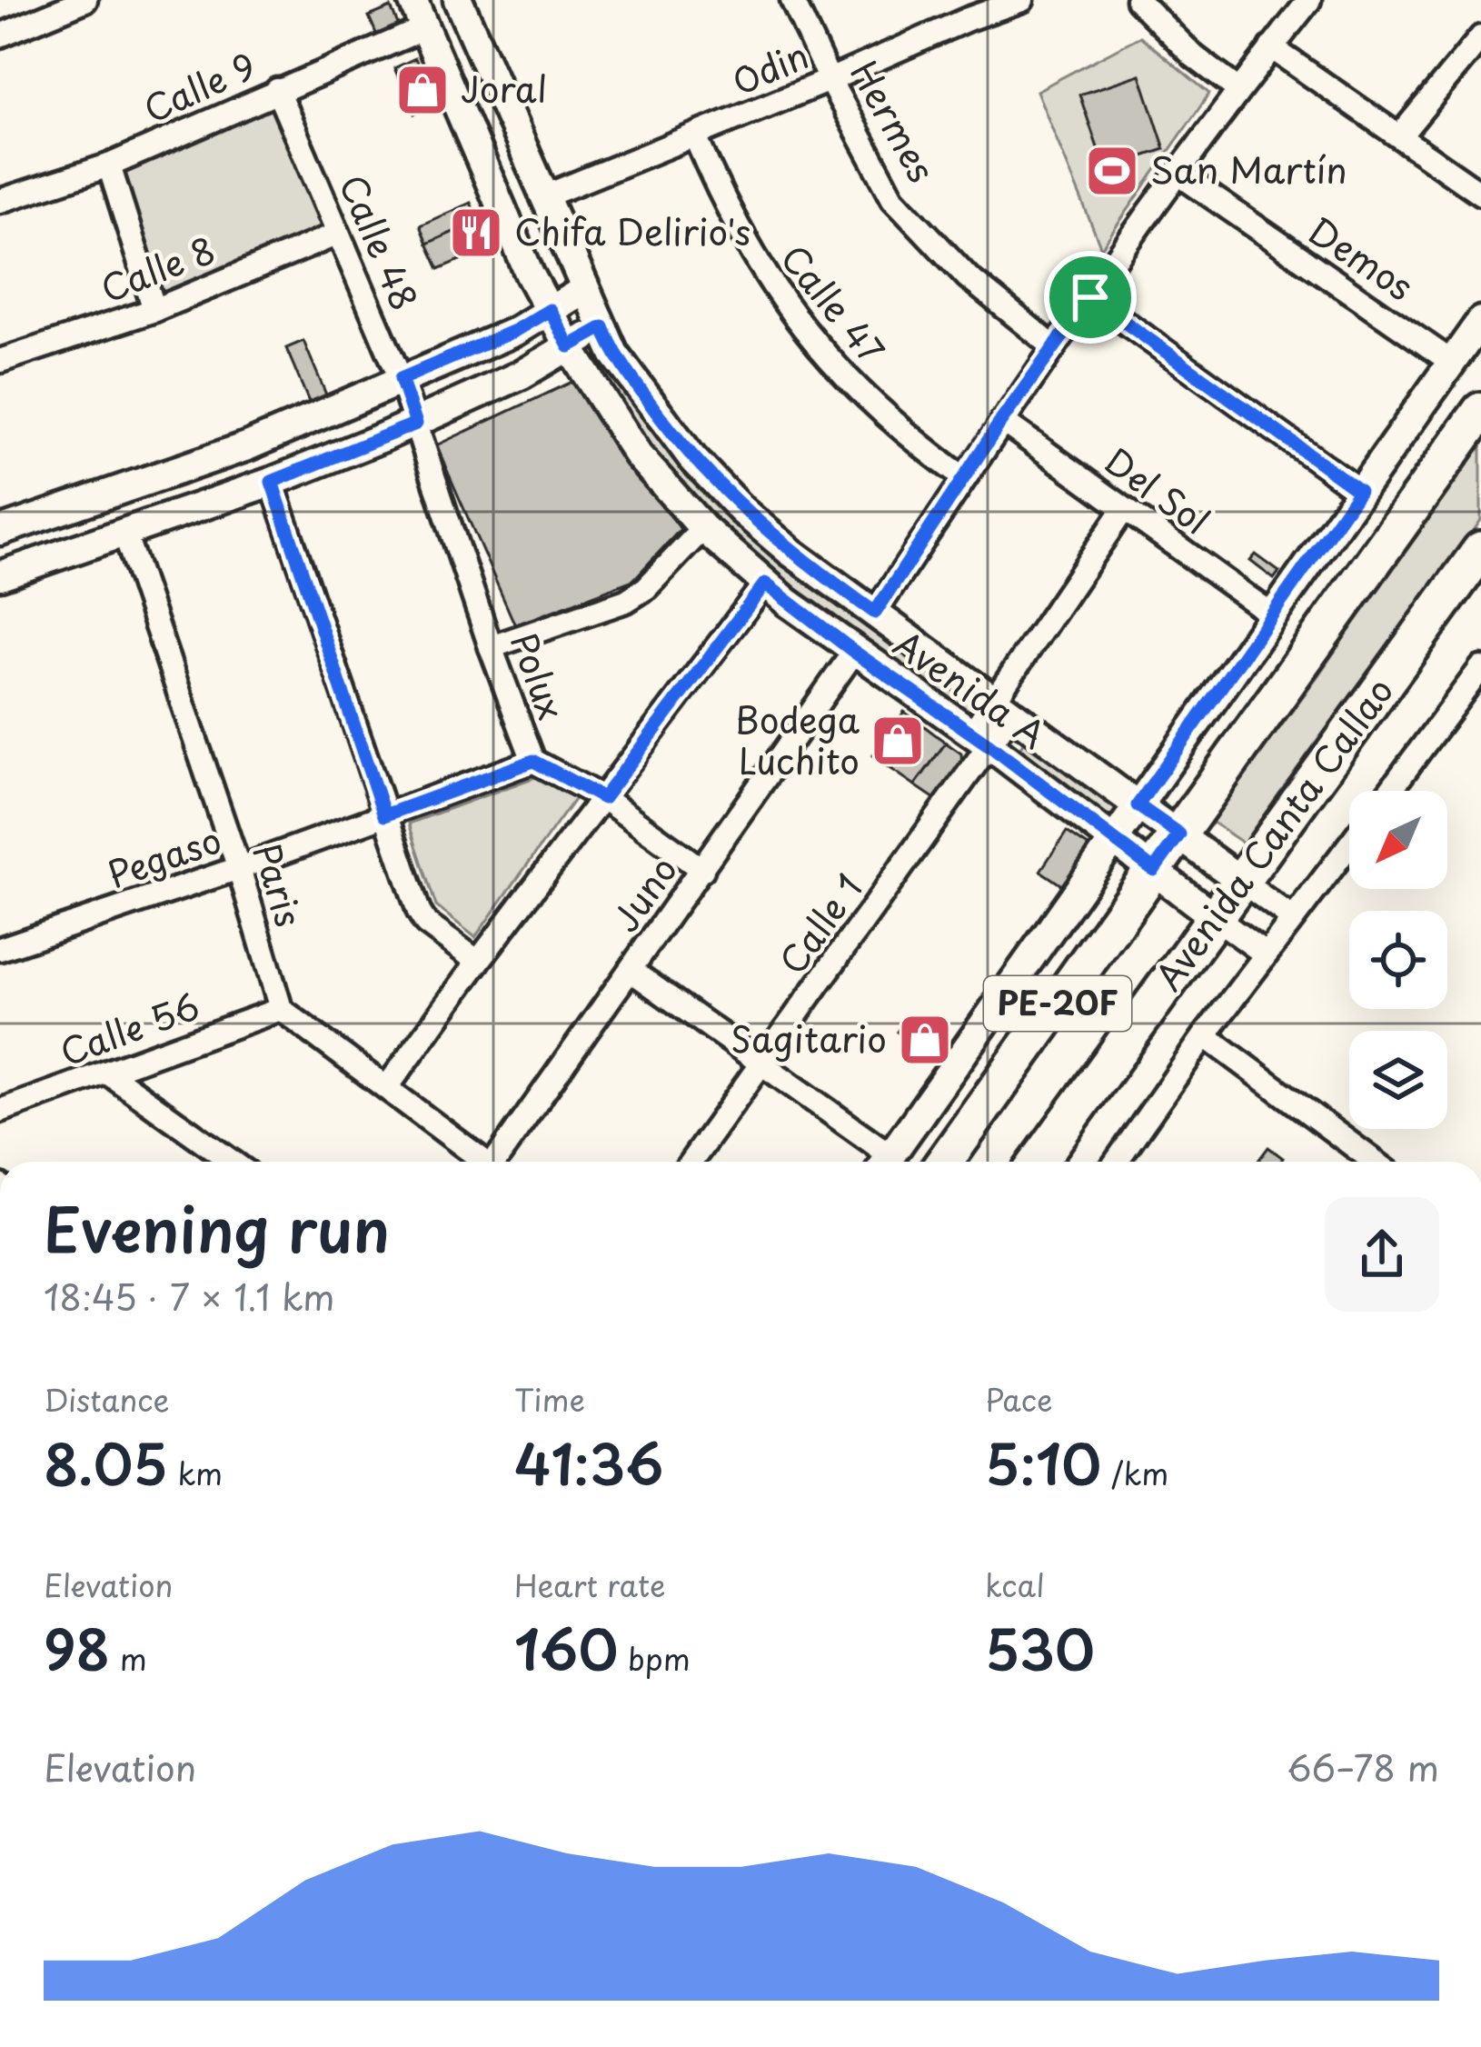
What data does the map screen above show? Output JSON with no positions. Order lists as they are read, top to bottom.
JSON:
{
  "streets": {
    "main road": ["Avenida Canta Callao", "PE-20F"],
    "street": [
      "Odin",
      "Calle 9",
      "Hermes",
      "Calle 48",
      "Demos",
      "Calle 8",
      "Calle 47",
      "Del Sol",
      "Polux",
      "Avenida A",
      "Pegaso",
      "Paris",
      "Juno",
      "Calle 1",
      "Calle 56"
    ]
  },
  "crossings": [
    ["Odin", "Hermes"],
    ["Odin", "Calle 47"],
    ["Odin", "Avenida A"],
    ["Calle 9", "Calle 48"],
    ["Calle 9", "Avenida A"],
    ["Calle 48", "Calle 8"],
    ["Calle 48", "Polux"],
    ["Del Sol", "Calle 1"],
    ["Polux", "Pegaso"],
    ["Polux", "Juno"],
    ["Avenida A", "Avenida Canta Callao"],
    ["Avenida A", "Juno"],
    ["Avenida A", "Calle 1"],
    ["Avenida A", "PE-20F"],
    ["Pegaso", "Paris"],
    ["Paris", "Calle 56"]
  ],
  "places": {
    "shop": ["Joral", "Bodega Luchito", "Sagitario"],
    "sports": ["San Martín"],
    "restaurant": ["Chifa Delirio's"]
  },
  "north": "bottom left",
  "page": {
    "heading": ["Evening run", "18:45 · 7 × 1.1 km"],
    "stats": [
      ["Distance", "8.05 km"],
      ["Time", "41:36"],
      ["Pace", "5:10 /km"],
      ["Elevation", "98 m"],
      ["Heart rate", "160 bpm"],
      ["kcal", "530"]
    ],
    "chart": ["Elevation", "66–78 m"]
  }
}
